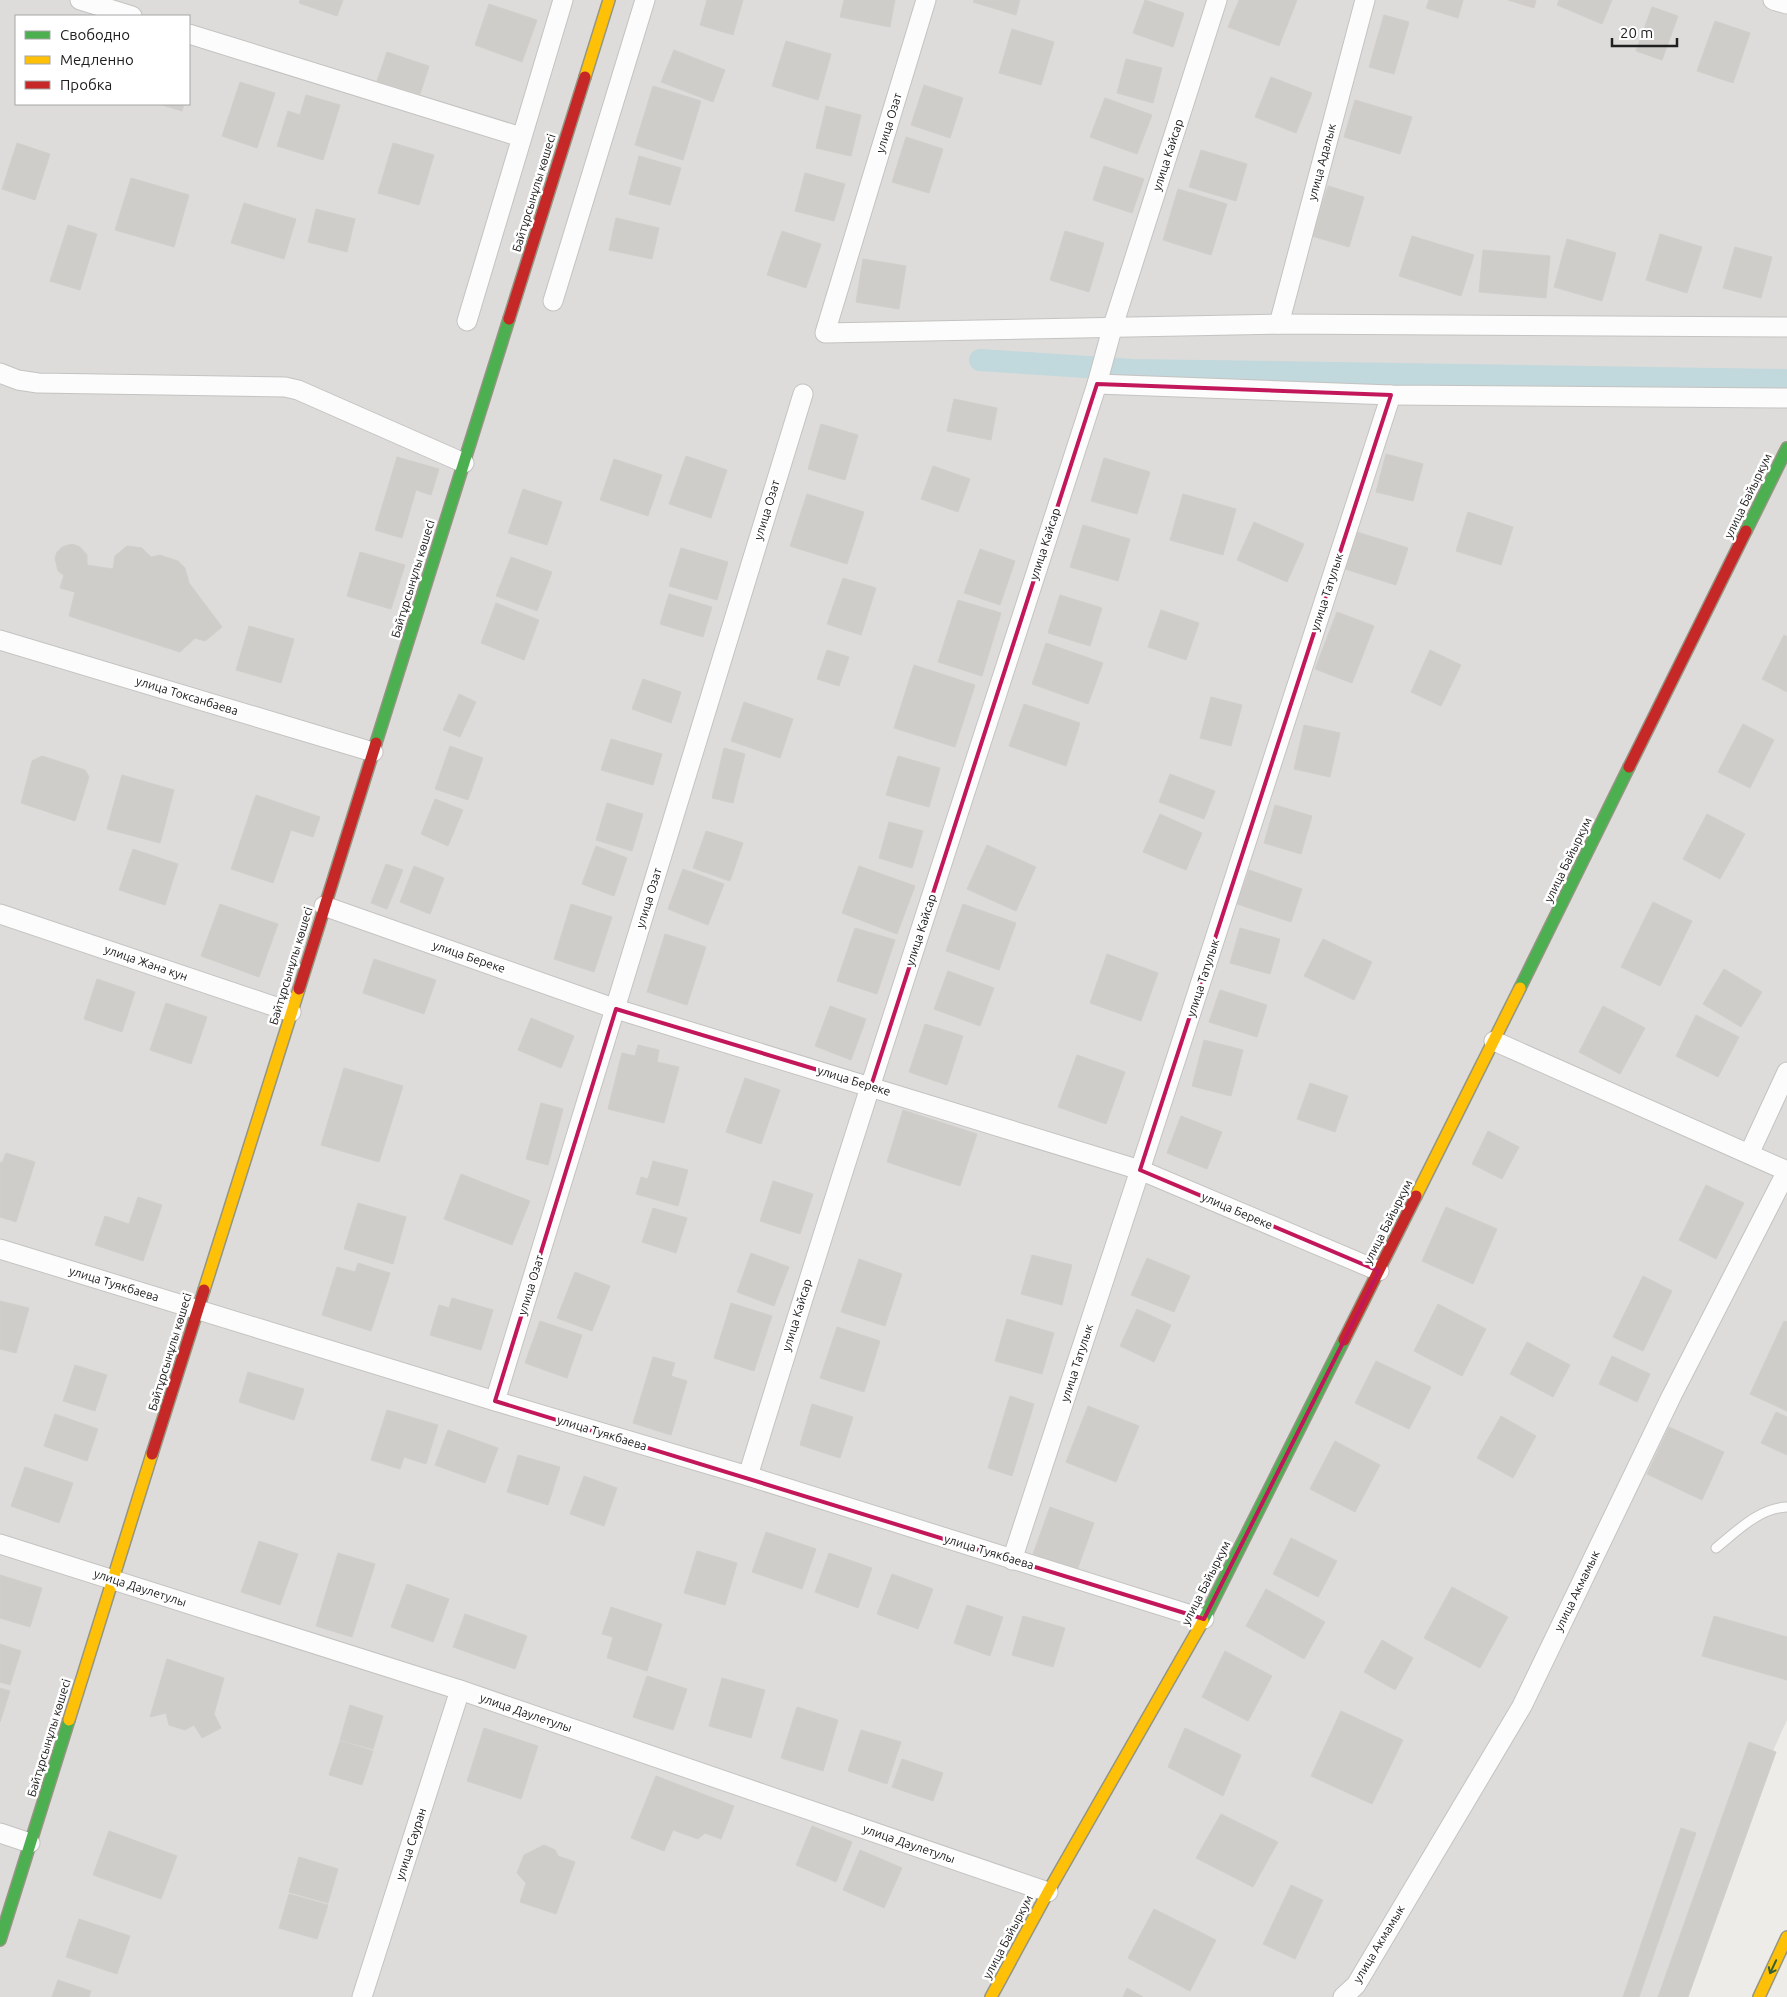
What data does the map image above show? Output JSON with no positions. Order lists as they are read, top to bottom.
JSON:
{
  "streets": {
    "main road": ["Байтұрсынұлы көшесі", "улица Байыркум"],
    "street": [
      "улица Озат",
      "улица Кайсар",
      "улица Адалык",
      "улица Татулык",
      "улица Токсанбаева",
      "улица Береке",
      "улица Жана кун",
      "улица Туякбаева",
      "улица Даулетулы",
      "улица Акмамык",
      "улица Сауран"
    ]
  },
  "crossings": [
    ["улица Озат", "улица Кайсар"],
    ["улица Озат", "улица Береке"],
    ["улица Озат", "улица Туякбаева"],
    ["улица Кайсар", "улица Береке"],
    ["улица Кайсар", "улица Туякбаева"],
    ["Байтұрсынұлы көшесі", "улица Токсанбаева"],
    ["Байтұрсынұлы көшесі", "улица Береке"],
    ["Байтұрсынұлы көшесі", "улица Жана кун"],
    ["Байтұрсынұлы көшесі", "улица Туякбаева"],
    ["Байтұрсынұлы көшесі", "улица Даулетулы"],
    ["улица Байыркум", "улица Береке"],
    ["улица Байыркум", "улица Туякбаева"],
    ["улица Байыркум", "улица Даулетулы"],
    ["улица Татулык", "улица Береке"],
    ["улица Татулык", "улица Туякбаева"],
    ["улица Даулетулы", "улица Сауран"]
  ],
  "legend": ["Свободно", "Медленно", "Пробка"],
  "scale_bar": "20 m"
}
